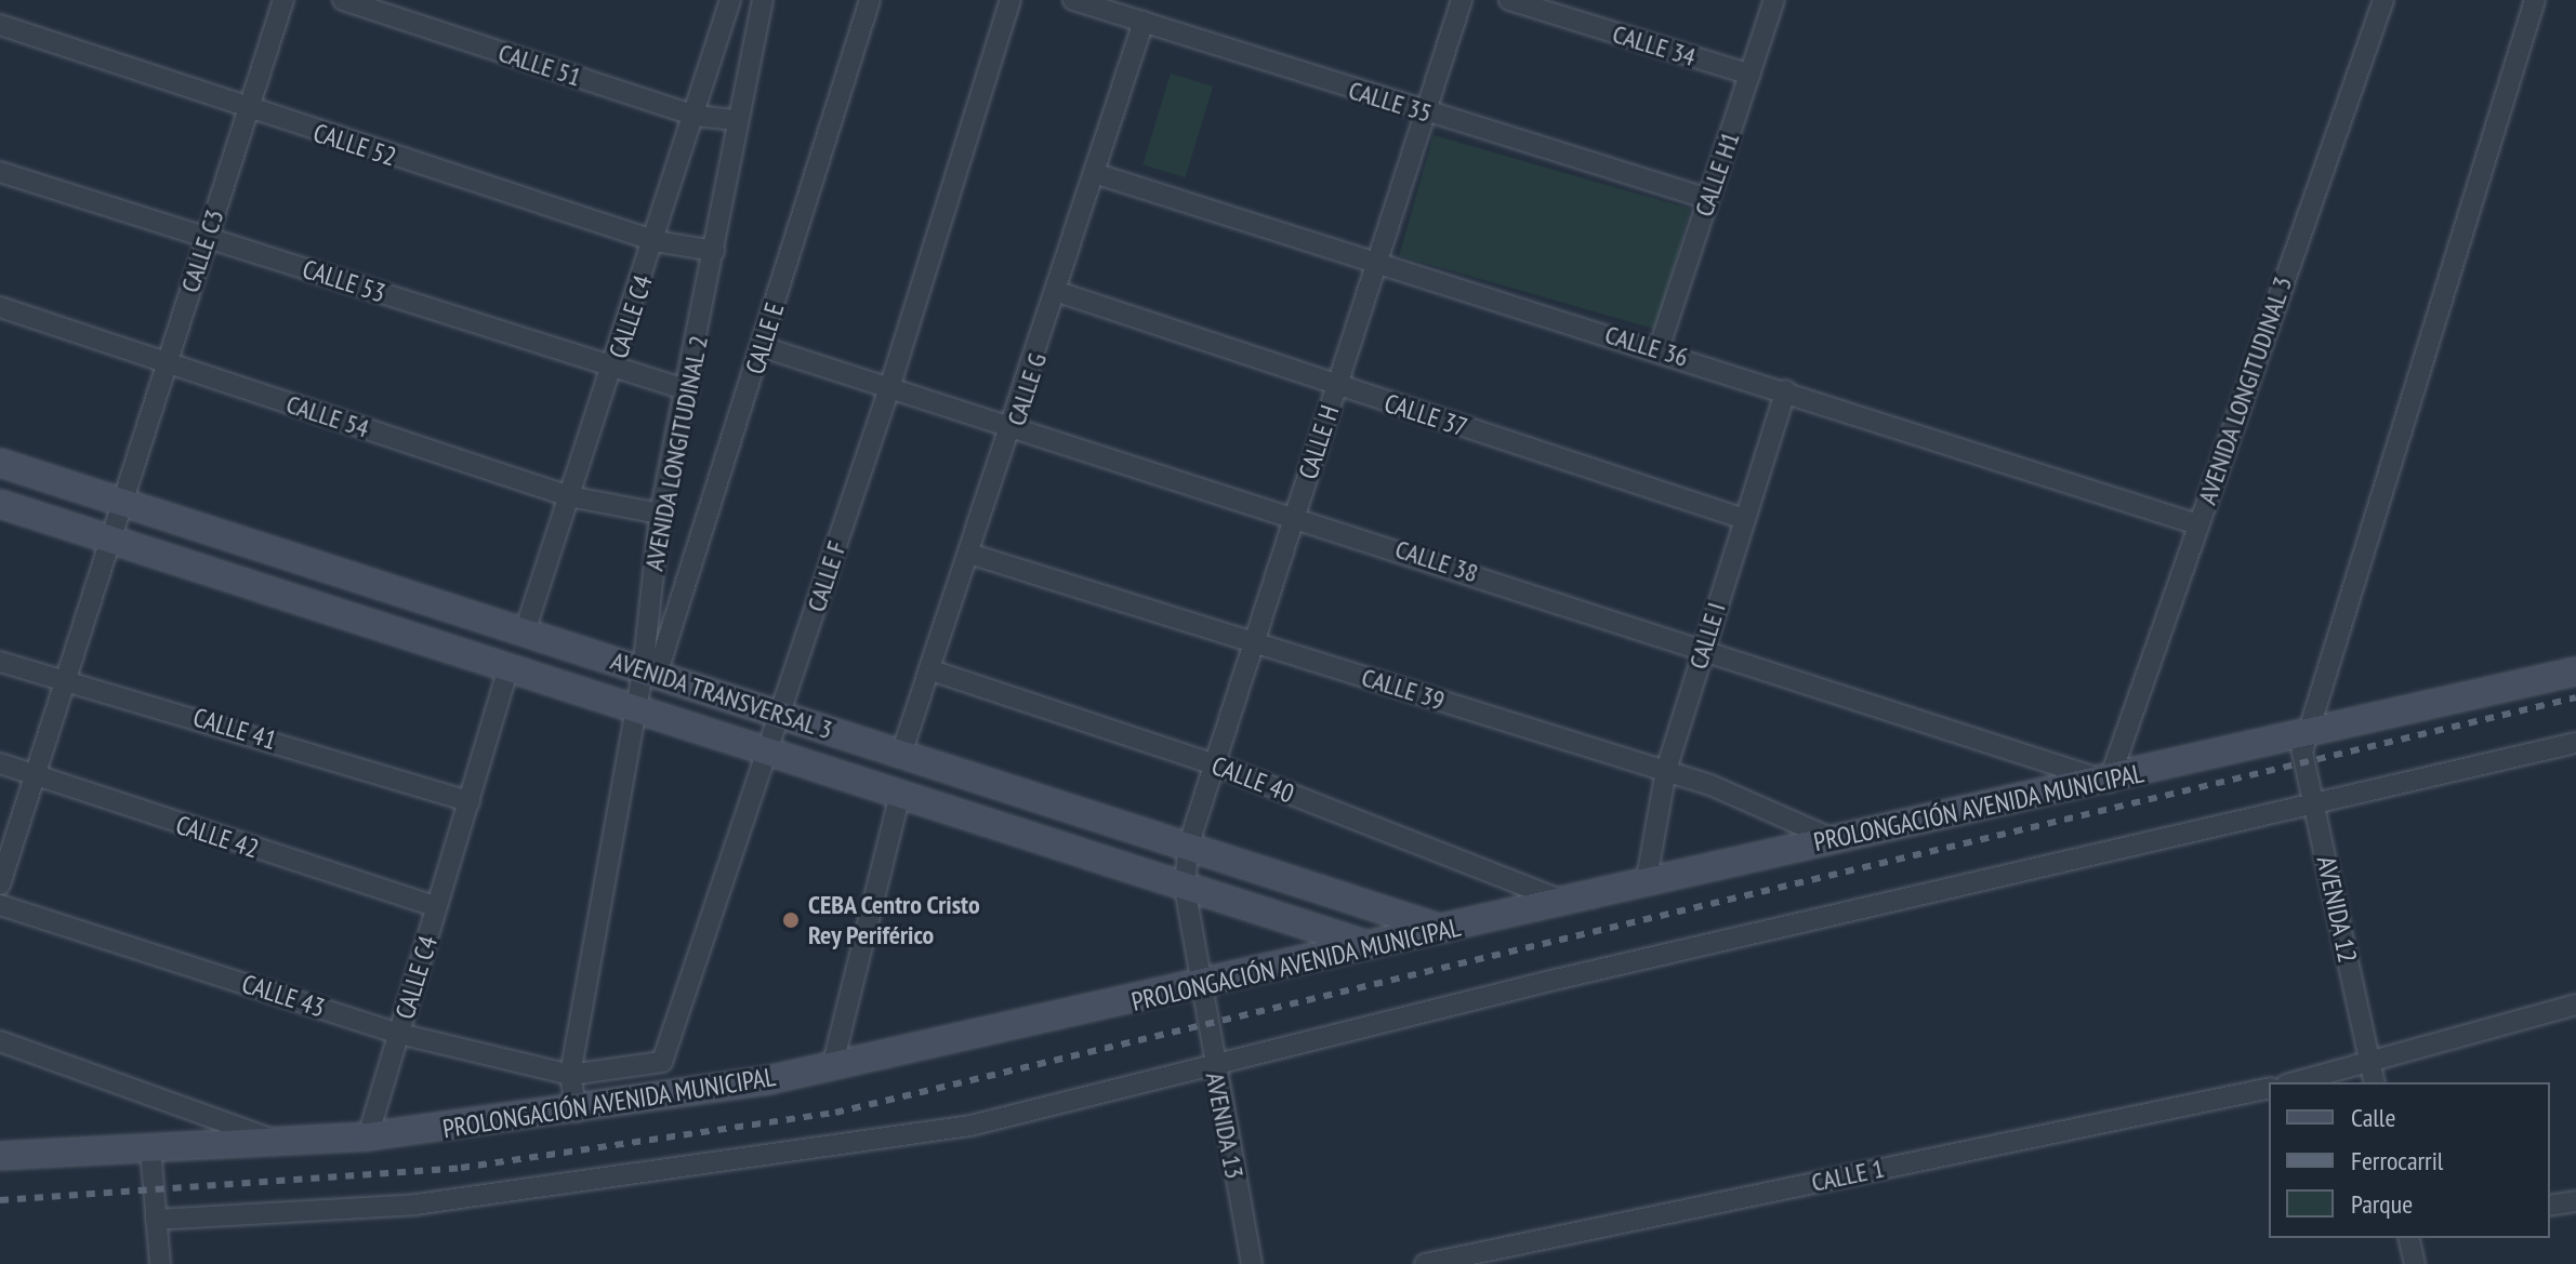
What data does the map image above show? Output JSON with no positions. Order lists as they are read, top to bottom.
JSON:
{
  "streets": {
    "street": [
      "CALLE 34",
      "CALLE 51",
      "CALLE 35",
      "CALLE 52",
      "CALLE H1",
      "CALLE C3",
      "CALLE 53",
      "CALLE C4",
      "CALLE E",
      "CALLE 36",
      "CALLE G",
      "AVENIDA LONGITUDINAL 3",
      "CALLE 37",
      "CALLE 54",
      "CALLE H",
      "AVENIDA LONGITUDINAL 2",
      "CALLE 38",
      "CALLE F",
      "CALLE I",
      "CALLE 39",
      "AVENIDA TRANSVERSAL 3",
      "CALLE 41",
      "CALLE 40",
      "PROLONGACIÓN AVENIDA MUNICIPAL",
      "CALLE 42",
      "AVENIDA 12",
      "CALLE 43",
      "AVENIDA 13",
      "CALLE 1"
    ]
  },
  "crossings": [
    ["CALLE 34", "CALLE H1"],
    ["CALLE 51", "CALLE C4"],
    ["CALLE 51", "AVENIDA LONGITUDINAL 2"],
    ["CALLE 35", "CALLE H1"],
    ["CALLE 35", "CALLE G"],
    ["CALLE 35", "CALLE H"],
    ["CALLE 52", "CALLE C3"],
    ["CALLE 52", "CALLE C4"],
    ["CALLE 52", "AVENIDA LONGITUDINAL 2"],
    ["CALLE H1", "CALLE 36"],
    ["CALLE C3", "CALLE 53"],
    ["CALLE C3", "CALLE 54"],
    ["CALLE C3", "AVENIDA TRANSVERSAL 3"],
    ["CALLE 53", "CALLE C4"],
    ["CALLE 53", "AVENIDA LONGITUDINAL 2"],
    ["CALLE C4", "CALLE 54"],
    ["CALLE C4", "AVENIDA TRANSVERSAL 3"],
    ["CALLE C4", "CALLE 41"],
    ["CALLE C4", "PROLONGACIÓN AVENIDA MUNICIPAL"],
    ["CALLE C4", "CALLE 42"],
    ["CALLE C4", "CALLE 43"],
    ["CALLE E", "AVENIDA LONGITUDINAL 2"],
    ["CALLE E", "CALLE 38"],
    ["CALLE E", "AVENIDA TRANSVERSAL 3"],
    ["CALLE 36", "CALLE G"],
    ["CALLE 36", "AVENIDA LONGITUDINAL 3"],
    ["CALLE 36", "CALLE H"],
    ["CALLE 36", "CALLE I"],
    ["CALLE G", "CALLE 37"],
    ["CALLE G", "CALLE 38"],
    ["CALLE G", "CALLE 39"],
    ["CALLE G", "AVENIDA TRANSVERSAL 3"],
    ["CALLE G", "CALLE 40"],
    ["AVENIDA LONGITUDINAL 3", "CALLE 38"],
    ["AVENIDA LONGITUDINAL 3", "PROLONGACIÓN AVENIDA MUNICIPAL"],
    ["CALLE 37", "CALLE H"],
    ["CALLE 37", "CALLE I"],
    ["CALLE 54", "AVENIDA LONGITUDINAL 2"],
    ["CALLE H", "CALLE 38"],
    ["CALLE H", "CALLE 39"],
    ["CALLE H", "AVENIDA TRANSVERSAL 3"],
    ["CALLE H", "CALLE 40"],
    ["CALLE H", "AVENIDA 13"],
    ["AVENIDA LONGITUDINAL 2", "CALLE F"],
    ["AVENIDA LONGITUDINAL 2", "AVENIDA TRANSVERSAL 3"],
    ["AVENIDA LONGITUDINAL 2", "PROLONGACIÓN AVENIDA MUNICIPAL"],
    ["AVENIDA LONGITUDINAL 2", "CALLE 43"],
    ["CALLE 38", "CALLE F"],
    ["CALLE 38", "CALLE I"],
    ["CALLE 38", "PROLONGACIÓN AVENIDA MUNICIPAL"],
    ["CALLE F", "AVENIDA TRANSVERSAL 3"],
    ["CALLE F", "CALLE 43"],
    ["CALLE I", "CALLE 39"],
    ["CALLE I", "PROLONGACIÓN AVENIDA MUNICIPAL"],
    ["CALLE 39", "PROLONGACIÓN AVENIDA MUNICIPAL"],
    ["AVENIDA TRANSVERSAL 3", "PROLONGACIÓN AVENIDA MUNICIPAL"],
    ["AVENIDA TRANSVERSAL 3", "AVENIDA 13"],
    ["CALLE 40", "PROLONGACIÓN AVENIDA MUNICIPAL"],
    ["PROLONGACIÓN AVENIDA MUNICIPAL", "AVENIDA 12"],
    ["PROLONGACIÓN AVENIDA MUNICIPAL", "AVENIDA 13"]
  ],
  "places": ["CEBA Centro Cristo Rey Periférico"],
  "legend": ["Calle", "Ferrocarril", "Parque"]
}
